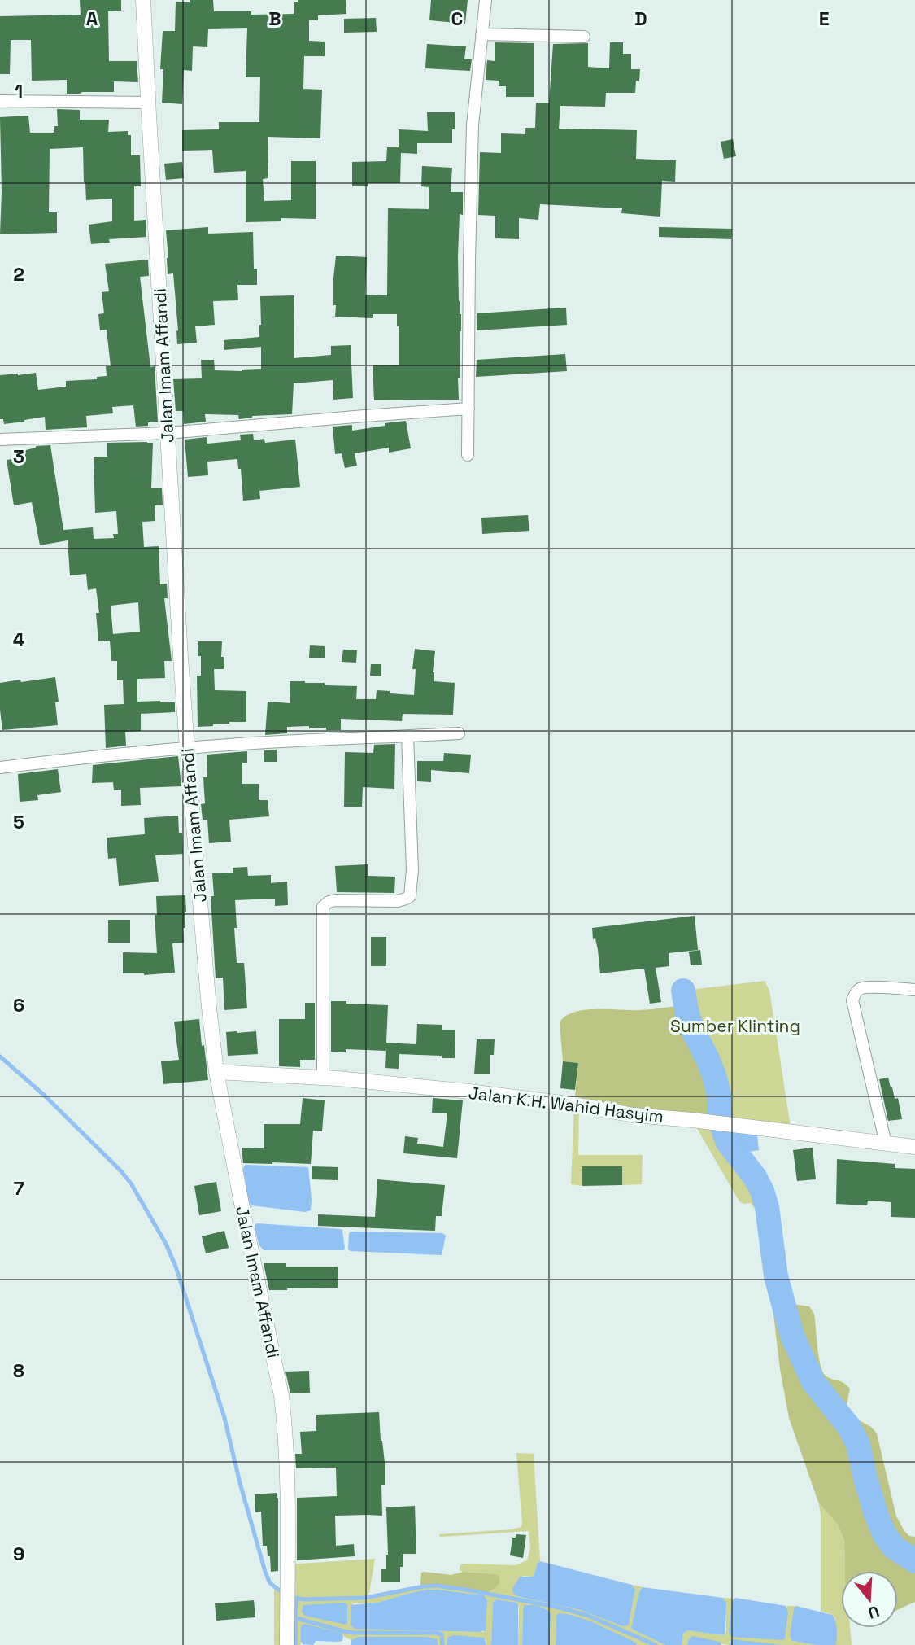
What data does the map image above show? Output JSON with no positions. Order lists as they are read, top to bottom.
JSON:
{
  "streets": {
    "street": ["Jalan Imam Affandi", "Jalan K.H. Wahid Hasyim"]
  },
  "crossings": [
    ["Jalan Imam Affandi", "Jalan K.H. Wahid Hasyim"]
  ],
  "parks": ["Sumber Klinting"],
  "north": "bottom",
  "grid": {
    "columns": [
      "A",
      "B",
      "C",
      "D",
      "E"
    ],
    "rows": [
      "1",
      "2",
      "3",
      "4",
      "5",
      "6",
      "7",
      "8",
      "9"
    ]
  }
}
